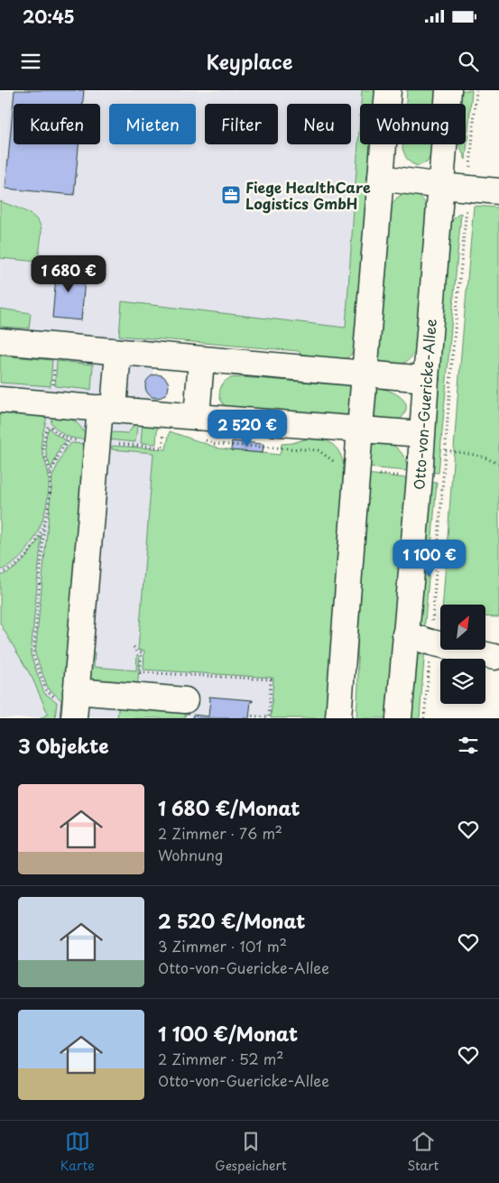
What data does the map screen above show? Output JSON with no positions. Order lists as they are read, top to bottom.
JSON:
{
  "streets": {
    "street": ["Otto-von-Guericke-Allee"]
  },
  "places": {
    "office": ["Fiege HealthCare Logistics GmbH"]
  },
  "north": "top right",
  "page": {
    "status": "20:45",
    "header": "Keyplace",
    "chip": [
      "Kaufen",
      "Mieten",
      "Filter",
      "Neu",
      "Wohnung"
    ],
    "price": ["1 680 €", "2 520 €", "1 100 €"],
    "heading": "3 Objekte",
    "list": [
      {
        "name": "1 680 €/Monat",
        "note": "2 Zimmer · 76 m² · Wohnung"
      },
      {
        "name": "2 520 €/Monat",
        "note": "3 Zimmer · 101 m² · Otto-von-Guericke-Allee"
      },
      {
        "name": "1 100 €/Monat",
        "note": "2 Zimmer · 52 m² · Otto-von-Guericke-Allee"
      }
    ],
    "tabs": ["Karte", "Gespeichert", "Start"]
  }
}
